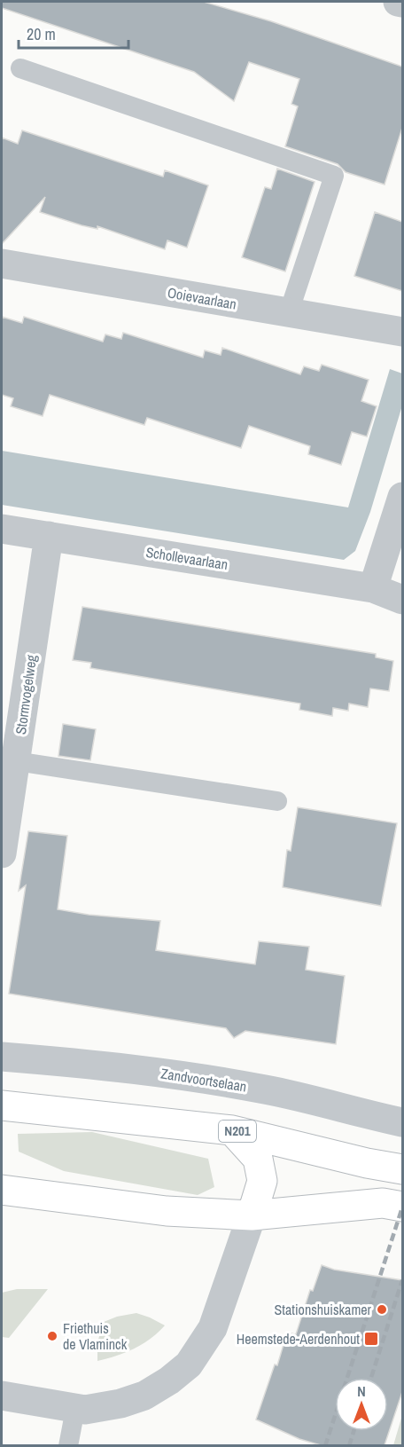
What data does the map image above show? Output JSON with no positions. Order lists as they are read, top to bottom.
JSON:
{
  "streets": {
    "main road": ["N201"],
    "street": [
      "Ooievaarlaan",
      "Schollevaarlaan",
      "Stormvogelweg",
      "Zandvoortselaan"
    ]
  },
  "crossings": [
    ["Schollevaarlaan", "Stormvogelweg"]
  ],
  "places": {
    "other": ["Stationshuiskamer", "Friethuis de Vlaminck"],
    "transit": ["Heemstede-Aerdenhout"]
  },
  "scale_bar": "20 m",
  "north": "top"
}
